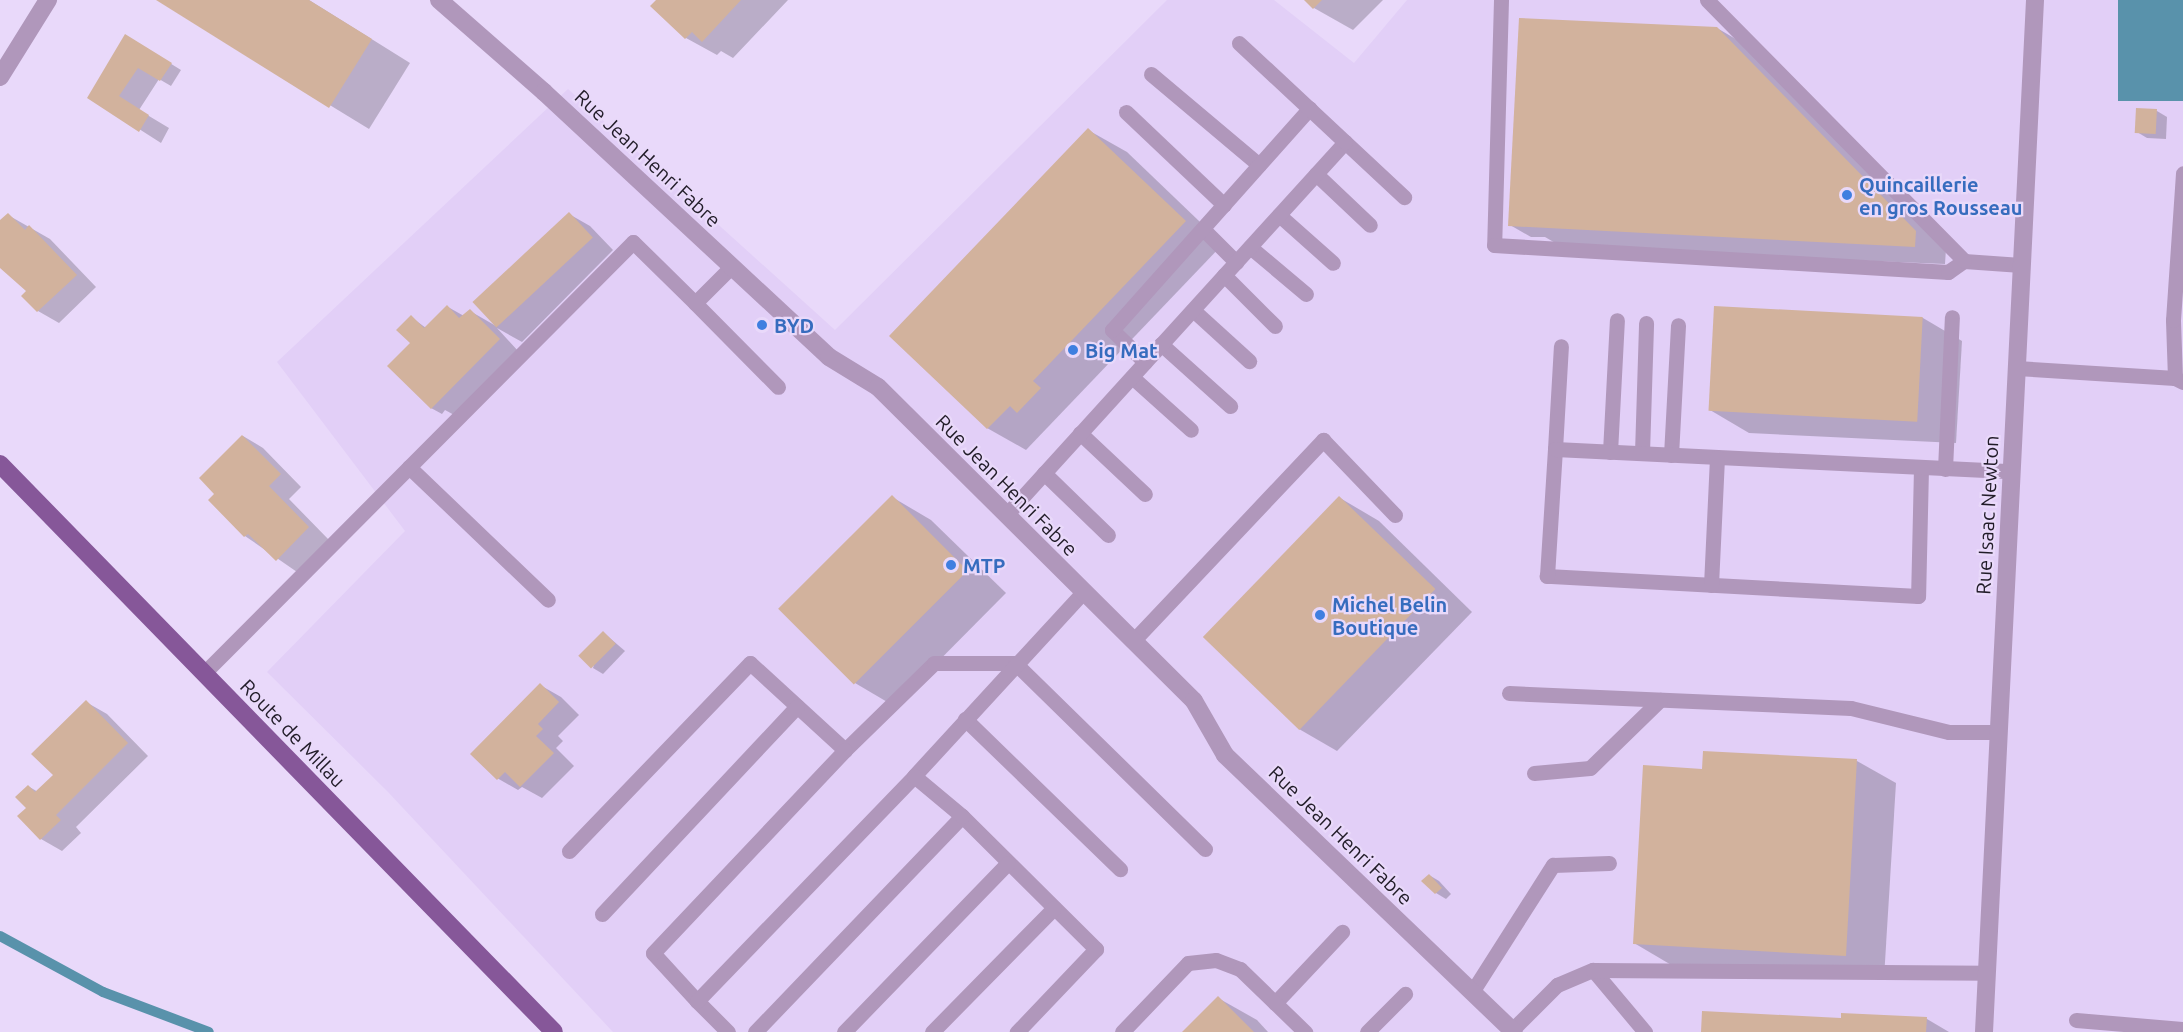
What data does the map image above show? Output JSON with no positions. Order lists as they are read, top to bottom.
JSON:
{
  "streets": {
    "main road": ["Route de Millau"],
    "street": ["Rue Jean Henri Fabre", "Rue Isaac Newton"]
  },
  "places": [
    "Quincaillerie en gros Rousseau",
    "BYD",
    "Big Mat",
    "MTP",
    "Michel Belin Boutique"
  ]
}
